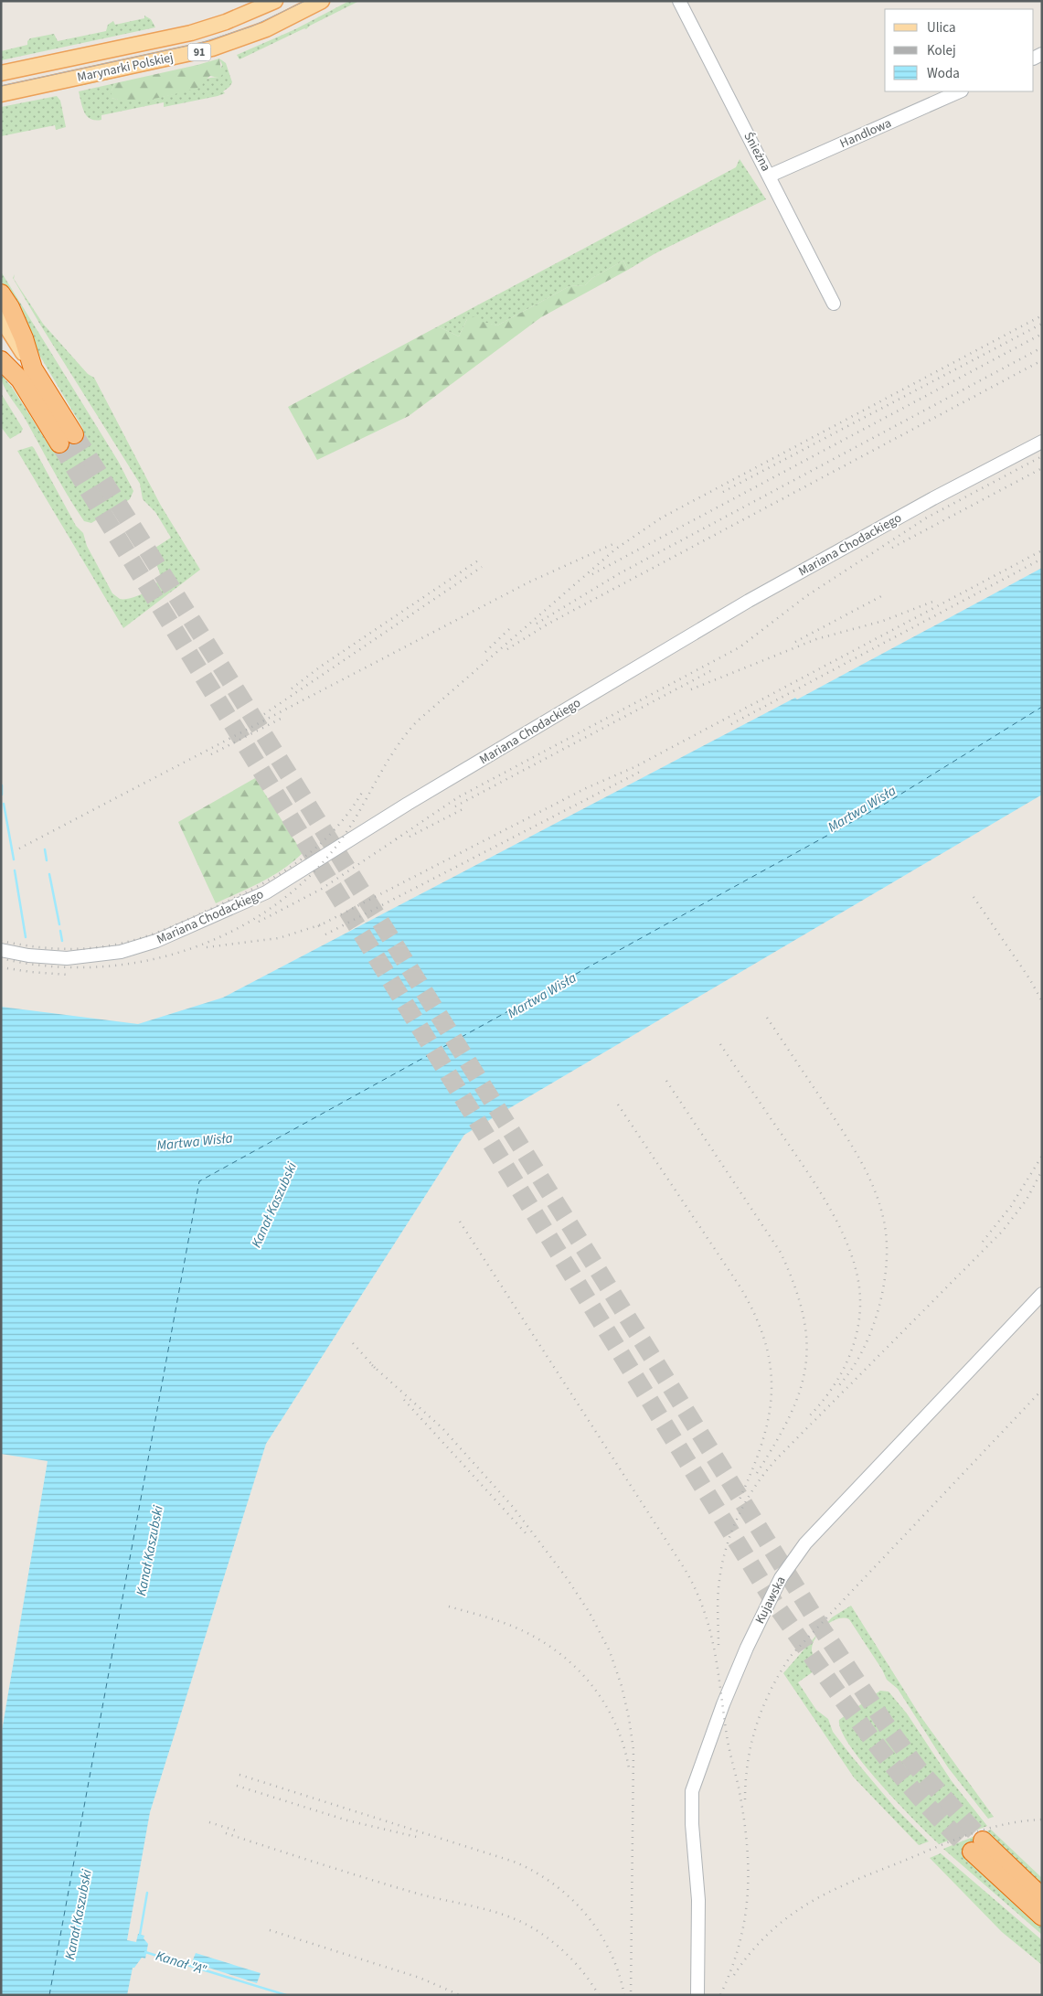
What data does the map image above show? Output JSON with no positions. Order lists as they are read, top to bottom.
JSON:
{
  "streets": {
    "main road": ["91", "Marynarki Polskiej"],
    "street": [
      "Handlowa",
      "Śnieżna",
      "Mariana Chodackiego",
      "Kujawska"
    ]
  },
  "crossings": [
    ["Handlowa", "Śnieżna"]
  ],
  "water": ["Martwa Wisła", "Kanał Kaszubski", "Kanał \"A\""],
  "legend": ["Ulica", "Kolej", "Woda"]
}
